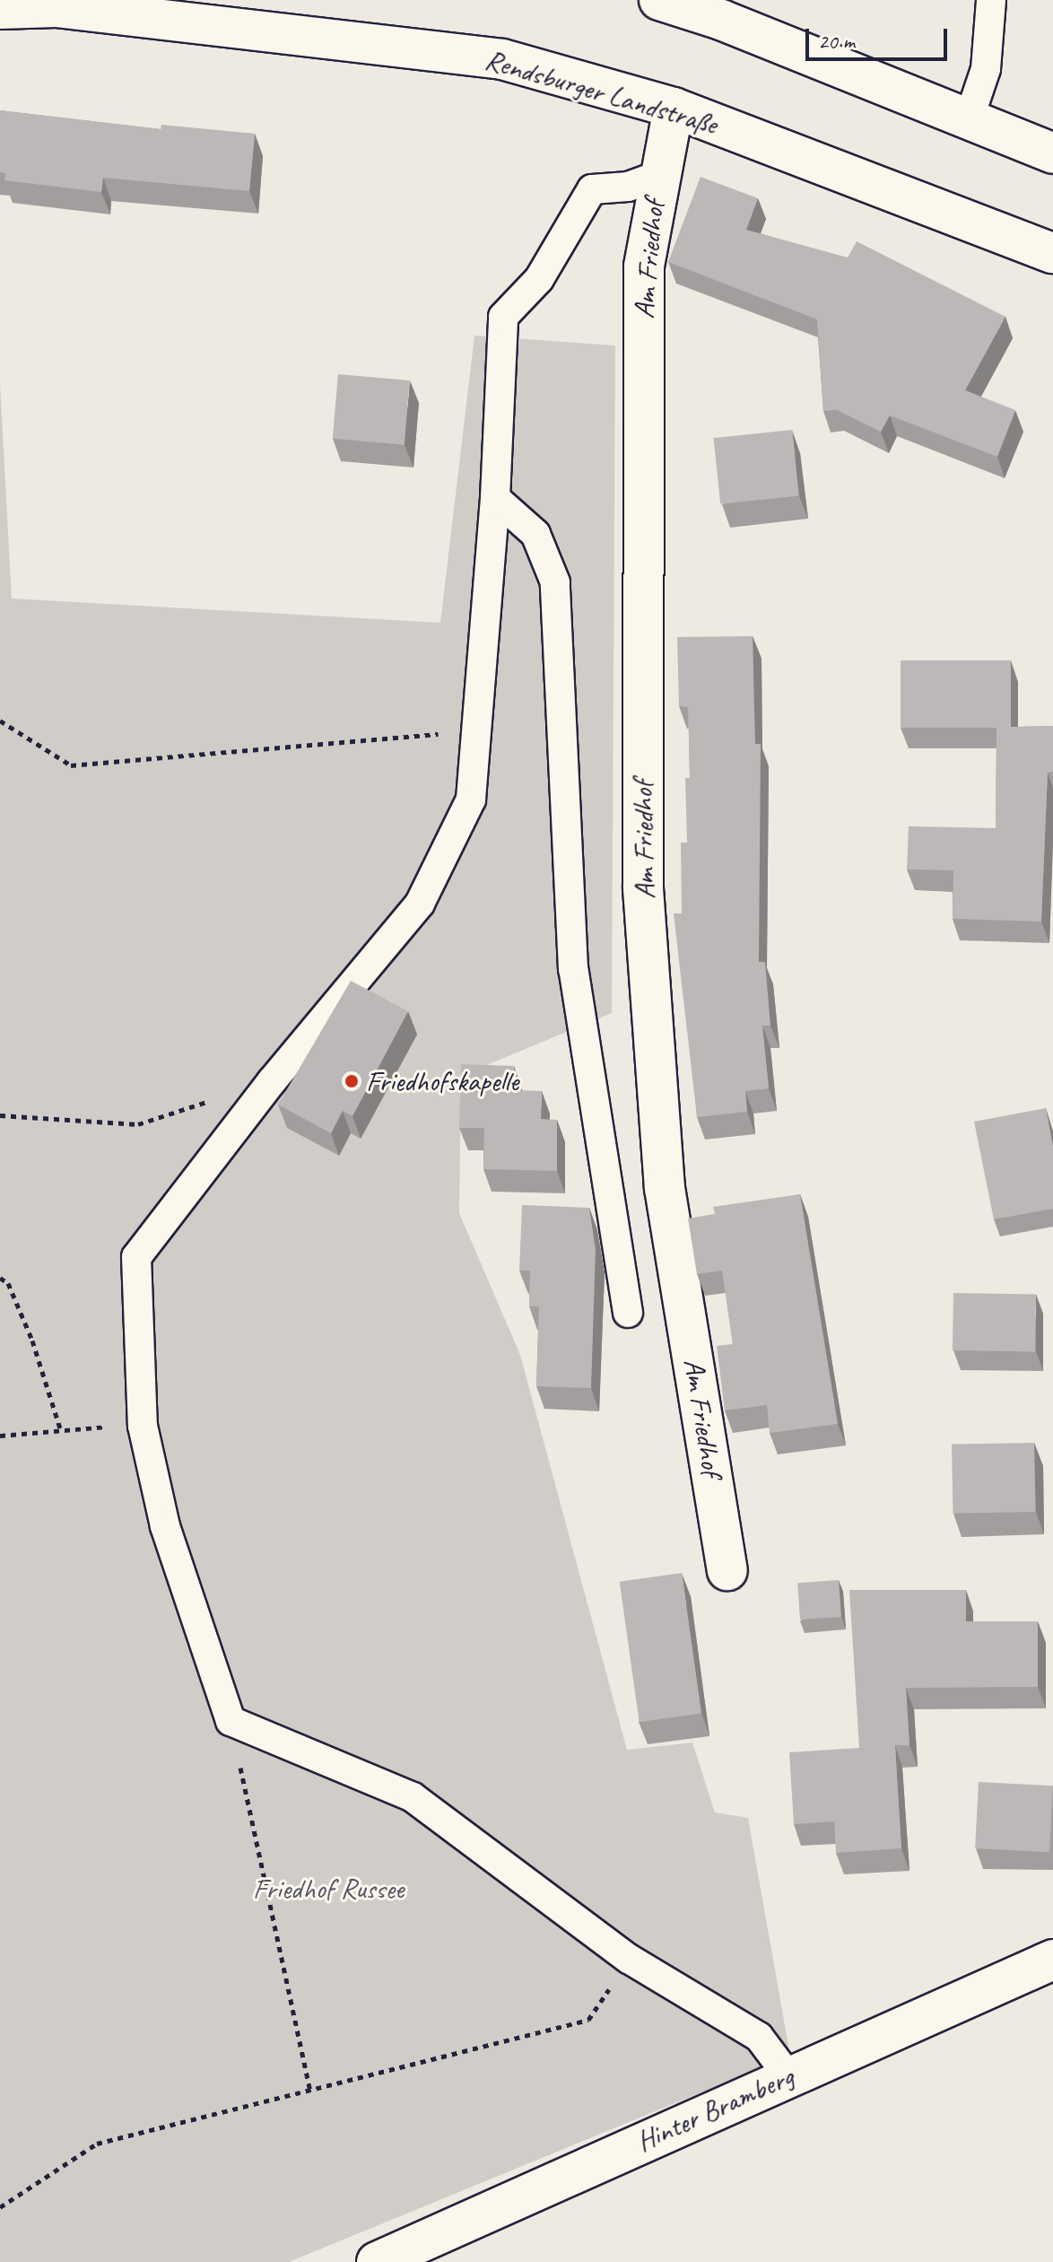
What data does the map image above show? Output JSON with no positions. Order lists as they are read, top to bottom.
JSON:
{
  "streets": {
    "street": ["Rendsburger Landstraße", "Am Friedhof", "Hinter Bramberg"]
  },
  "crossings": [
    ["Rendsburger Landstraße", "Am Friedhof"]
  ],
  "parks": ["Friedhof Russee"],
  "places": ["Friedhofskapelle"],
  "scale_bar": "20 m"
}
